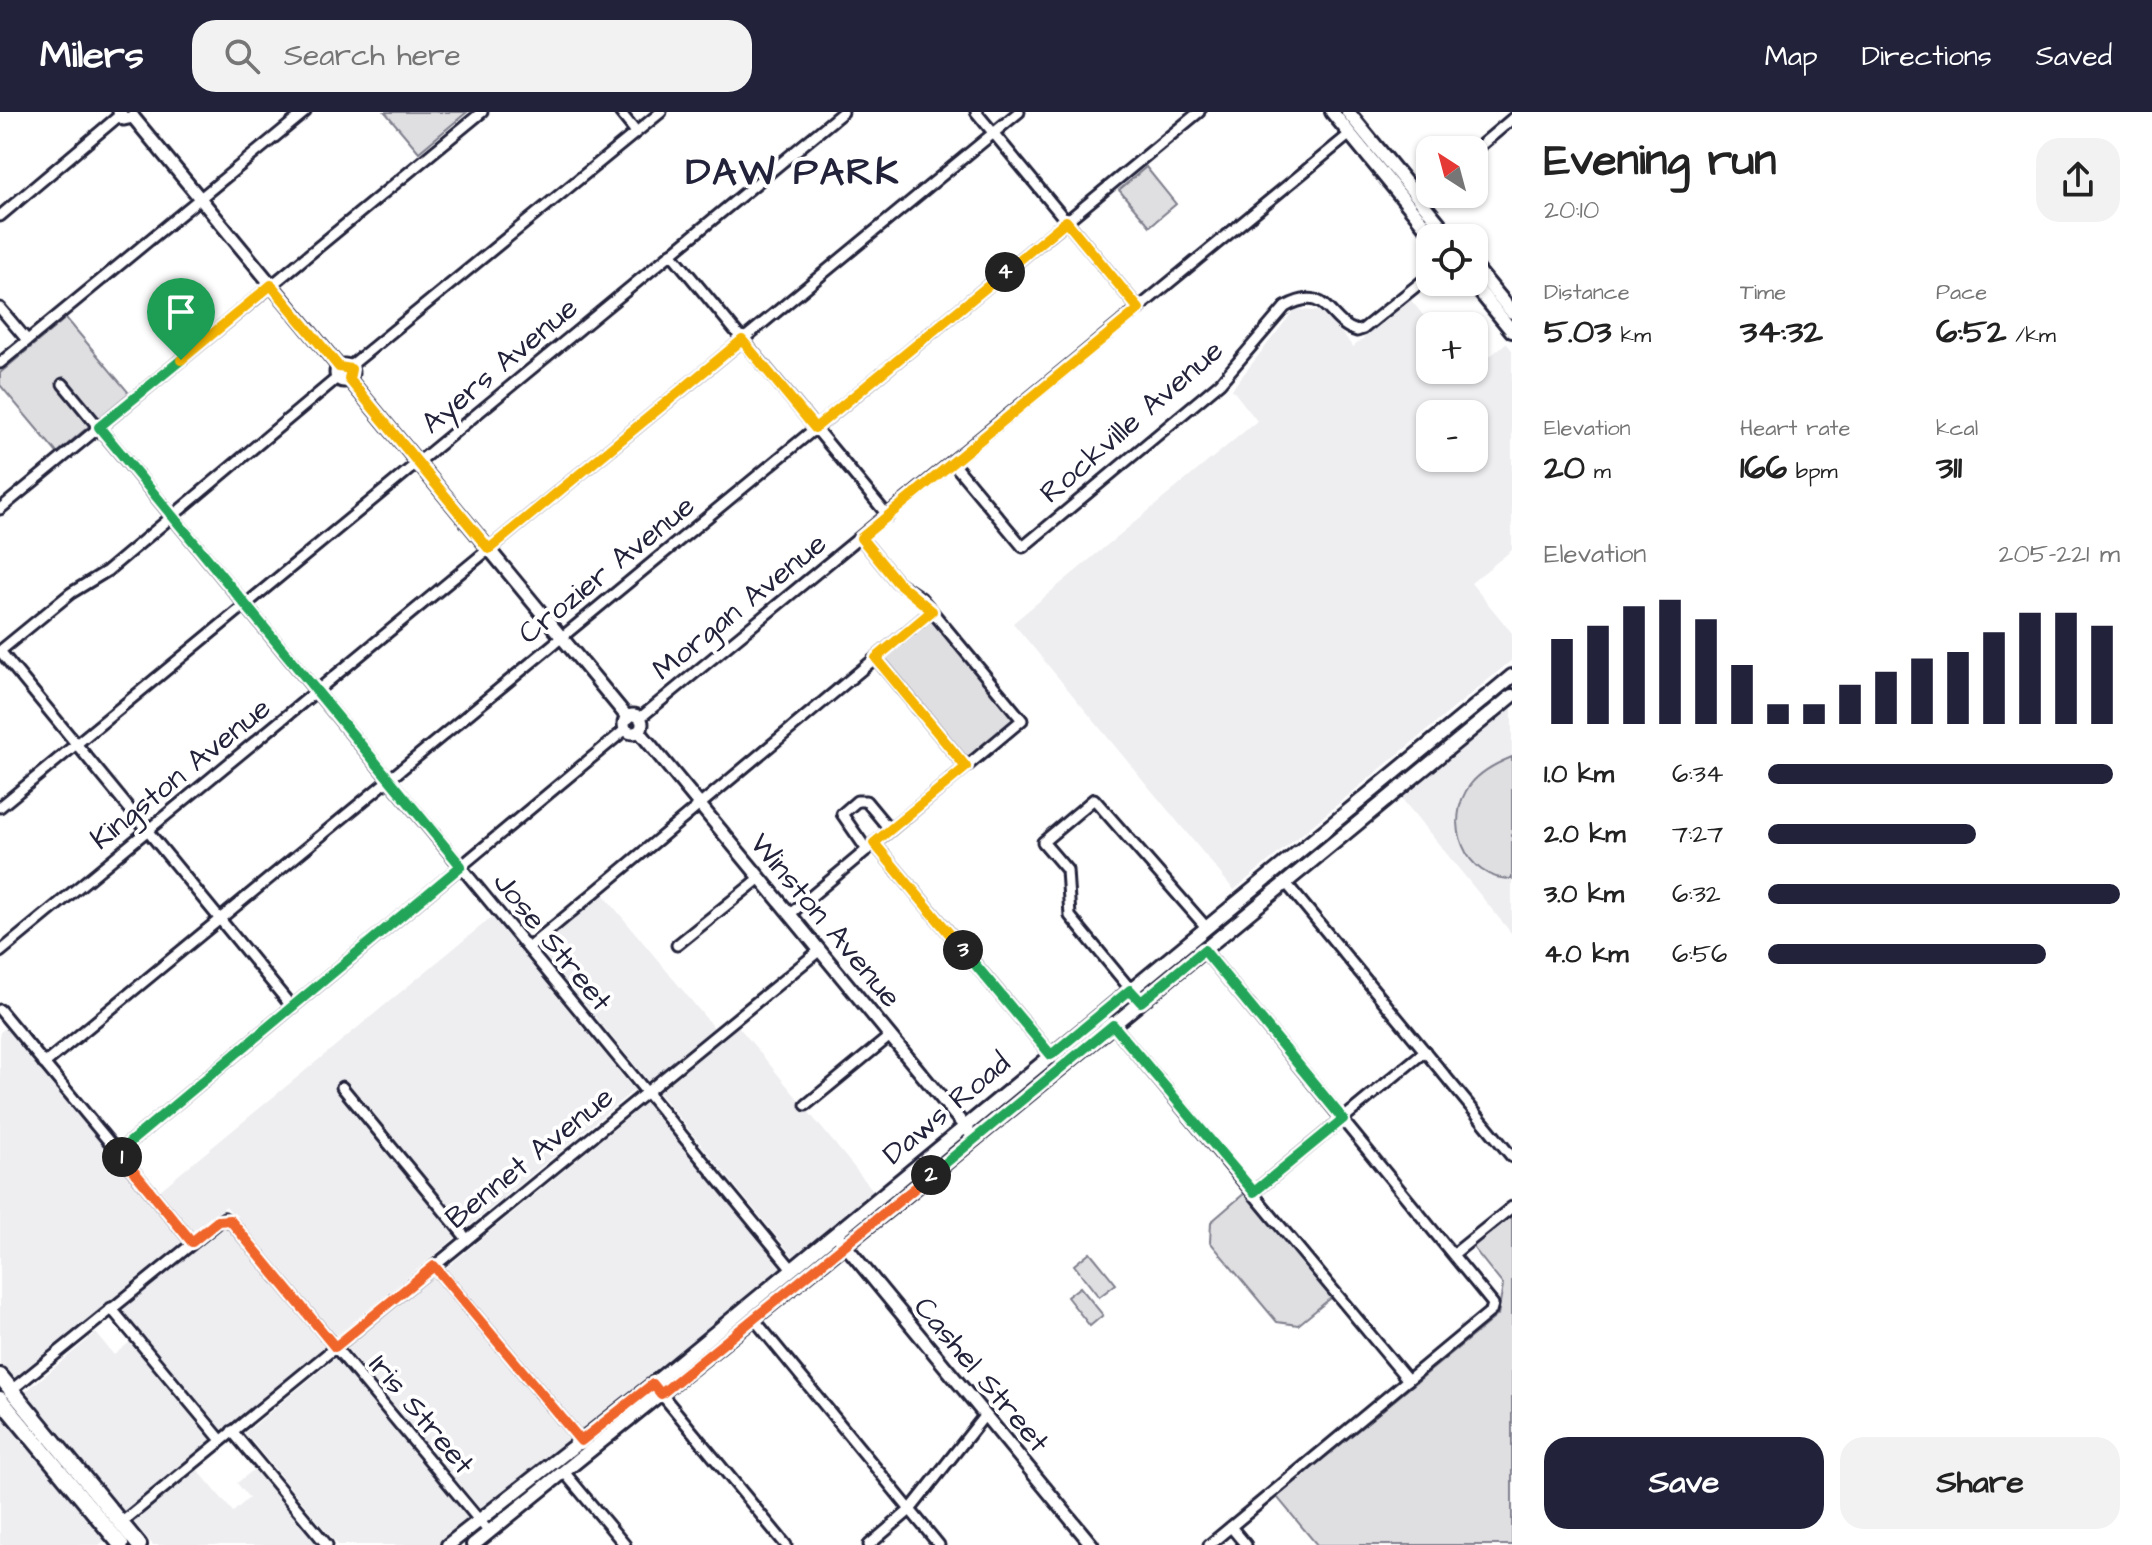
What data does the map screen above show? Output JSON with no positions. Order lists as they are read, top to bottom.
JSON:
{
  "streets": {
    "main road": ["Daws Road"],
    "street": [
      "Ayers Avenue",
      "Rockville Avenue",
      "Crozier Avenue",
      "Morgan Avenue",
      "Kingston Avenue",
      "Winston Avenue",
      "Jose Street",
      "Bennet Avenue",
      "Cashel Street",
      "Iris Street"
    ]
  },
  "crossings": [
    ["Ayers Avenue", "Jose Street"],
    ["Rockville Avenue", "Morgan Avenue"],
    ["Crozier Avenue", "Jose Street"],
    ["Morgan Avenue", "Winston Avenue"],
    ["Morgan Avenue", "Jose Street"],
    ["Kingston Avenue", "Jose Street"],
    ["Winston Avenue", "Daws Road"],
    ["Winston Avenue", "Bennet Avenue"],
    ["Jose Street", "Daws Road"],
    ["Jose Street", "Bennet Avenue"],
    ["Daws Road", "Cashel Street"],
    ["Daws Road", "Iris Street"],
    ["Bennet Avenue", "Iris Street"]
  ],
  "districts": ["DAW PARK"],
  "north": "top left",
  "page": {
    "header": "Milers",
    "search": "Search here",
    "nav": ["Map", "Directions", "Saved"],
    "heading": ["Evening run", "20:10"],
    "map_buttons": ["+", "−"],
    "stats": [
      ["Distance", "5.03 km"],
      ["Time", "34:32"],
      ["Pace", "6:52 /km"],
      ["Elevation", "20 m"],
      ["Heart rate", "166 bpm"],
      ["kcal", "311"]
    ],
    "pins": [
      "4",
      "3",
      "1",
      "2"
    ],
    "chart": ["Elevation", "205–221 m"],
    "list": [
      {
        "name": "1.0 km",
        "note": "6:34"
      },
      {
        "name": "2.0 km",
        "note": "7:27"
      },
      {
        "name": "3.0 km",
        "note": "6:32"
      },
      {
        "name": "4.0 km",
        "note": "6:56"
      }
    ],
    "buttons": ["Save", "Share"]
  }
}
